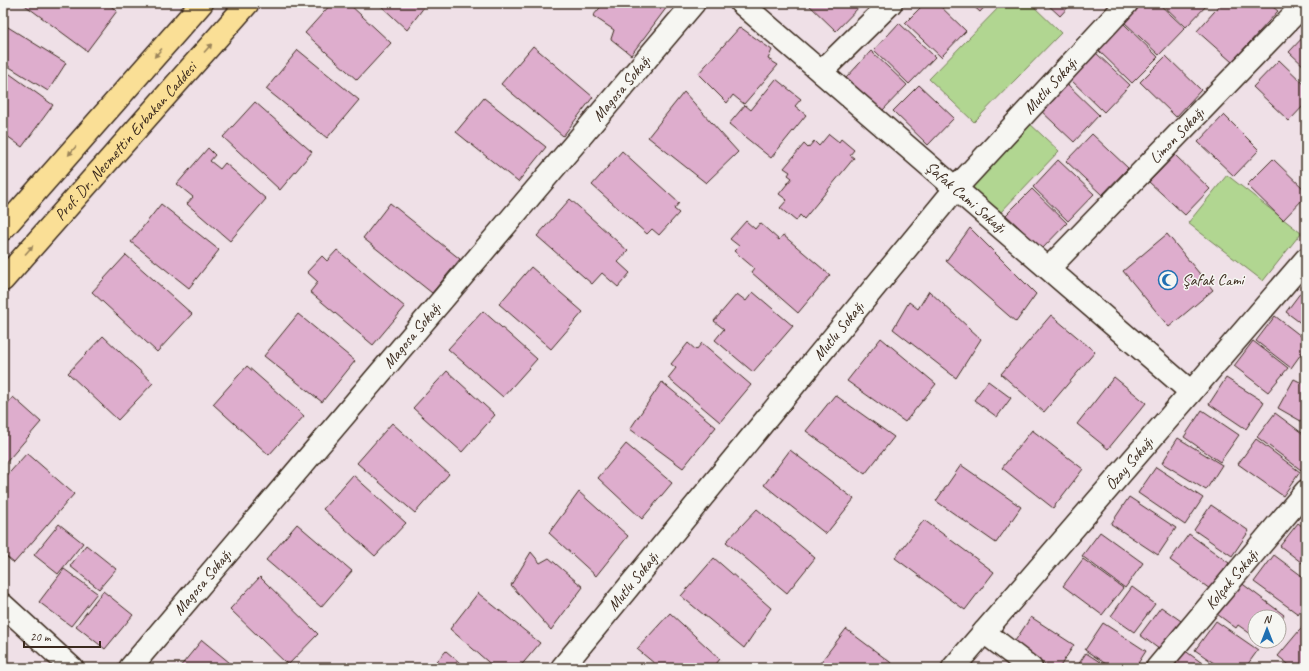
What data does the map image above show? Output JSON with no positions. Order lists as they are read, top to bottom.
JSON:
{
  "streets": {
    "main road": ["Prof. Dr. Necmettin Erbakan Caddesi"],
    "street": [
      "Mutlu Sokağı",
      "Magosa Sokağı",
      "Limon Sokağı",
      "Şafak Cami Sokağı",
      "Özay Sokağı",
      "Kolçak Sokağı"
    ]
  },
  "crossings": [
    ["Mutlu Sokağı", "Şafak Cami Sokağı"],
    ["Limon Sokağı", "Şafak Cami Sokağı"],
    ["Şafak Cami Sokağı", "Özay Sokağı"]
  ],
  "places": {
    "mosque": ["Şafak Cami"]
  },
  "scale_bar": "20 m",
  "north": "top"
}
